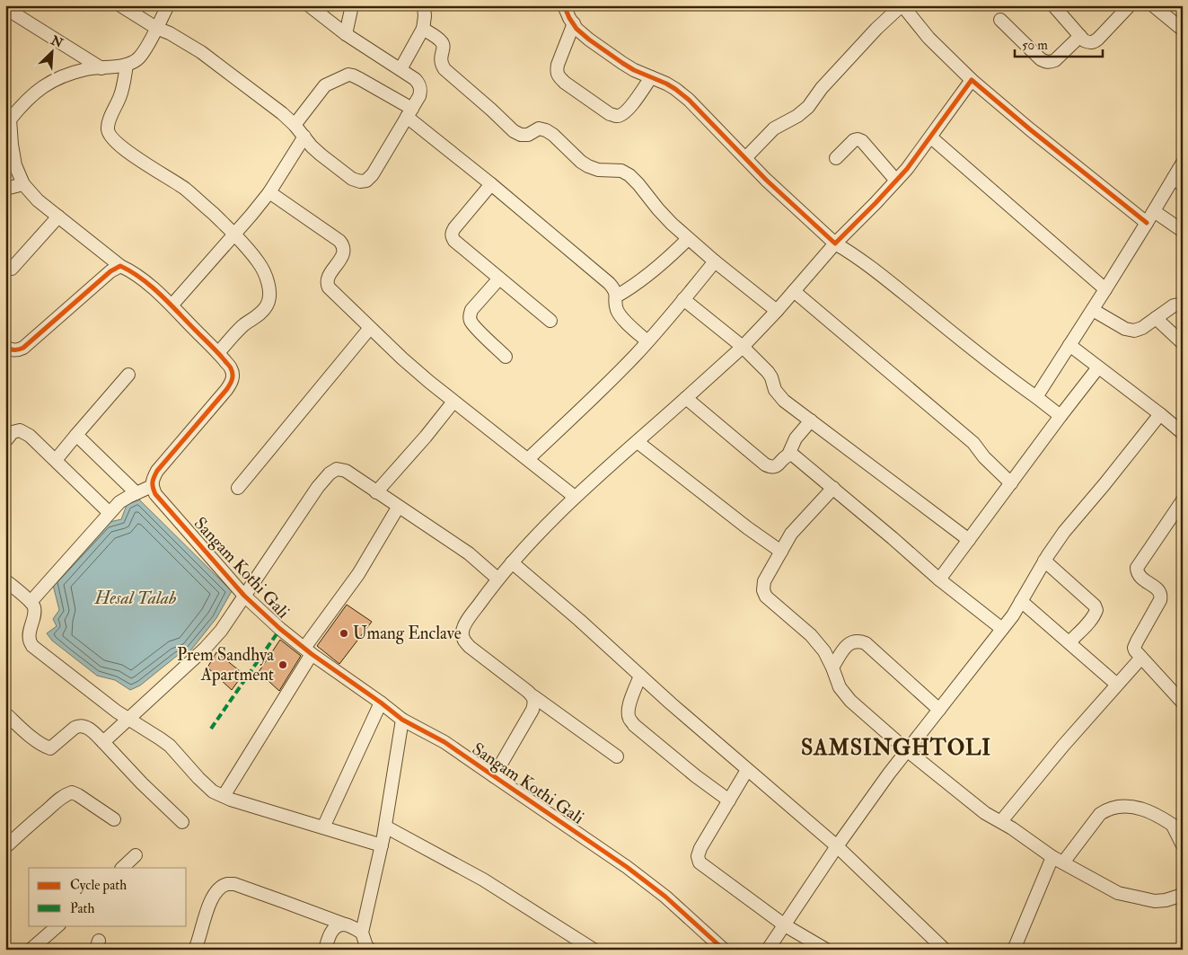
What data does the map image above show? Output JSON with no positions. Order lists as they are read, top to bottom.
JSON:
{
  "streets": {
    "street": ["Sangam Kothi Gali"]
  },
  "districts": ["SAMSINGHTOLI"],
  "water": ["Hesal Talab"],
  "places": ["Umang Enclave", "Prem Sandhya Apartment"],
  "legend": ["Cycle path", "Path"],
  "scale_bar": "50 m",
  "north": "top right"
}
